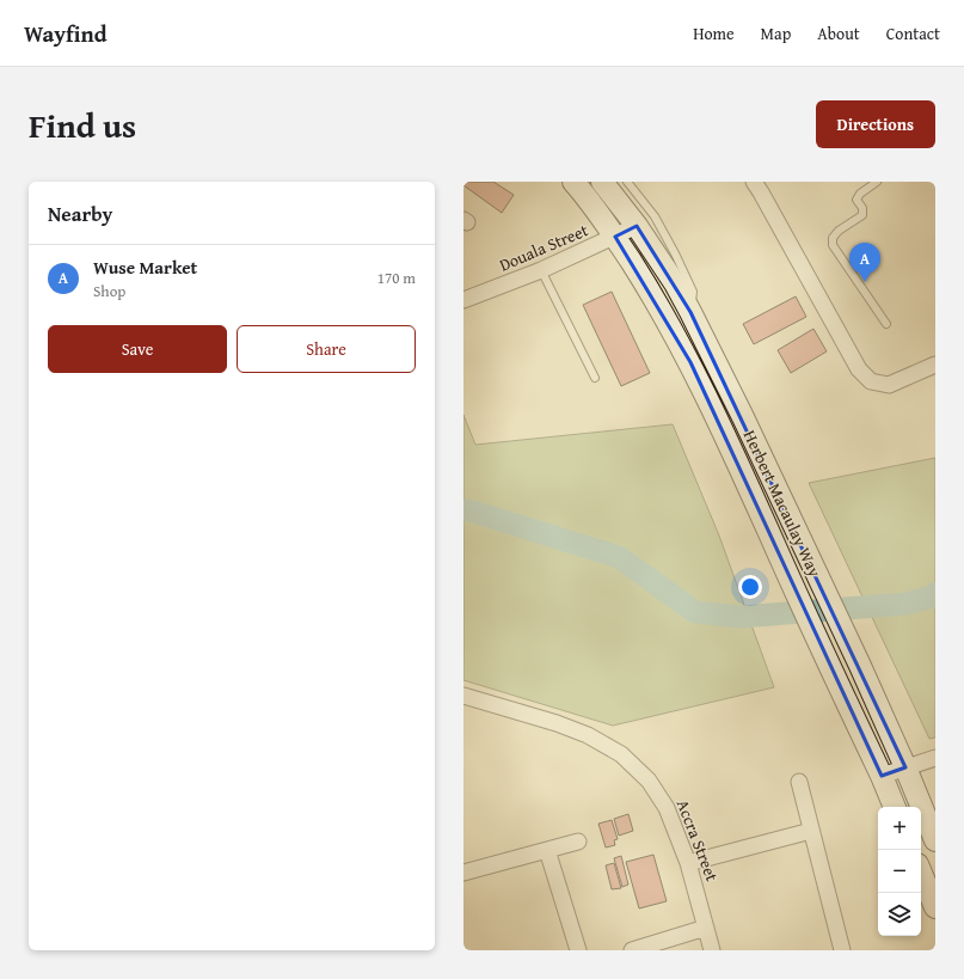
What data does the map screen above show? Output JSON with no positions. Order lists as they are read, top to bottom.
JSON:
{
  "streets": {
    "main road": ["Herbert Macaulay Way"],
    "street": ["Douala Street", "Accra Street"]
  },
  "crossings": [
    ["Douala Street", "Herbert Macaulay Way"]
  ],
  "page": {
    "header": "Wayfind",
    "nav": [
      "Home",
      "Map",
      "About",
      "Contact"
    ],
    "title": "Find us",
    "buttons": [
      "Directions",
      ["Save", "Share"]
    ],
    "heading": "Nearby",
    "pins": "A",
    "list": [
      {
        "mark": "A",
        "name": "Wuse Market",
        "note": "Shop",
        "value": "170 m"
      }
    ],
    "map_buttons": ["+", "−"]
  }
}
